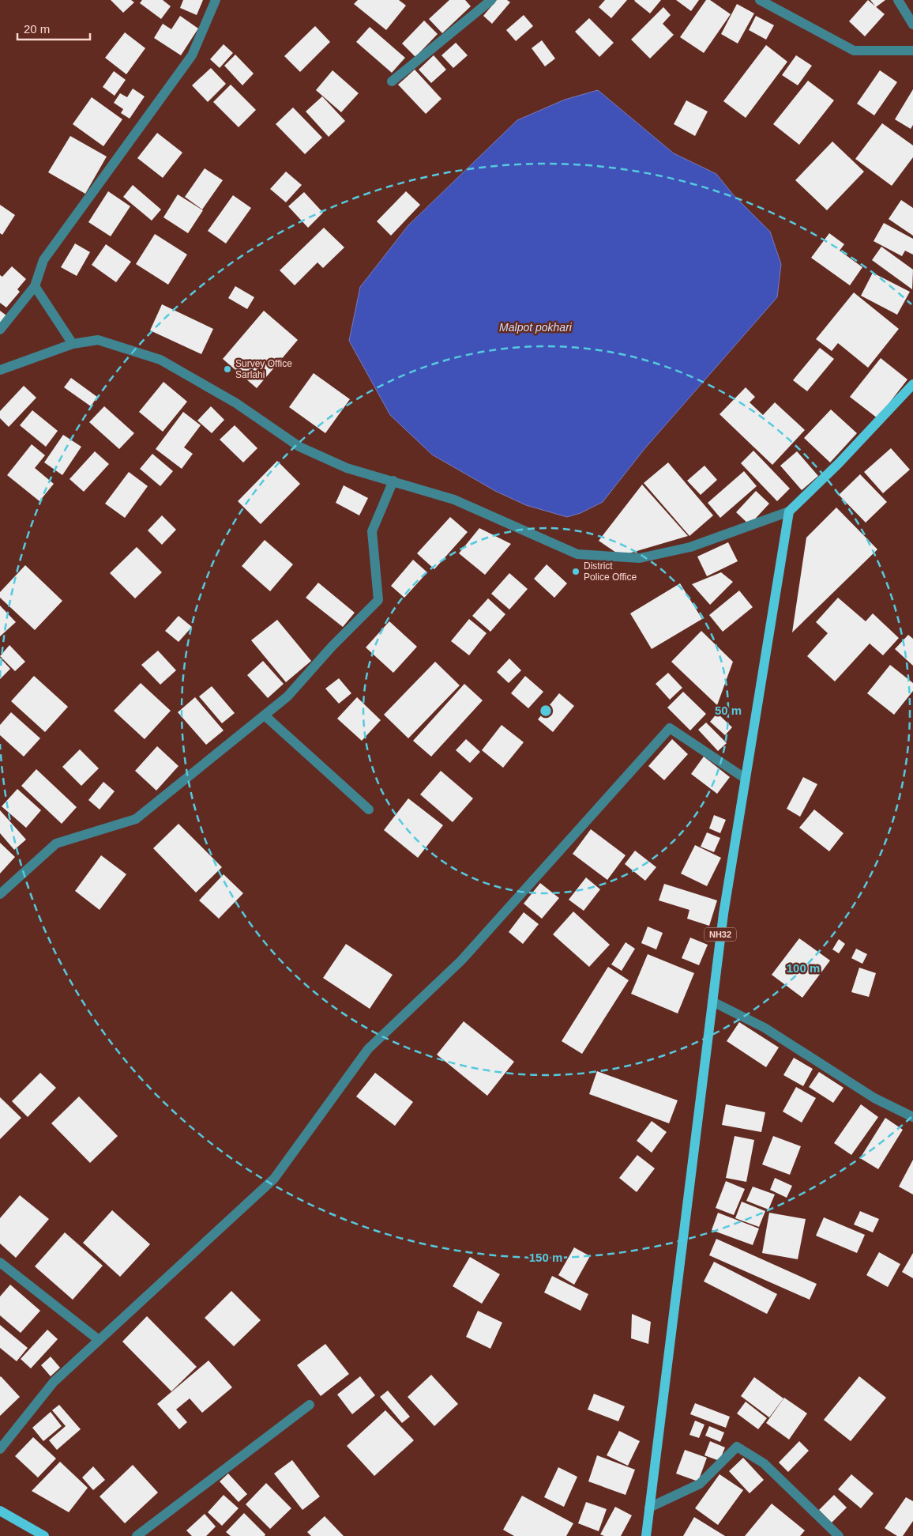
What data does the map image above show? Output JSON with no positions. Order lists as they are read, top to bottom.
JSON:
{
  "streets": {
    "main road": ["NH32"]
  },
  "water": ["Malpot pokhari"],
  "places": ["Survey Office Sarlahi", "District Police Office"],
  "scale_bar": "20 m",
  "rings": ["50 m", "100 m", "150 m"]
}
